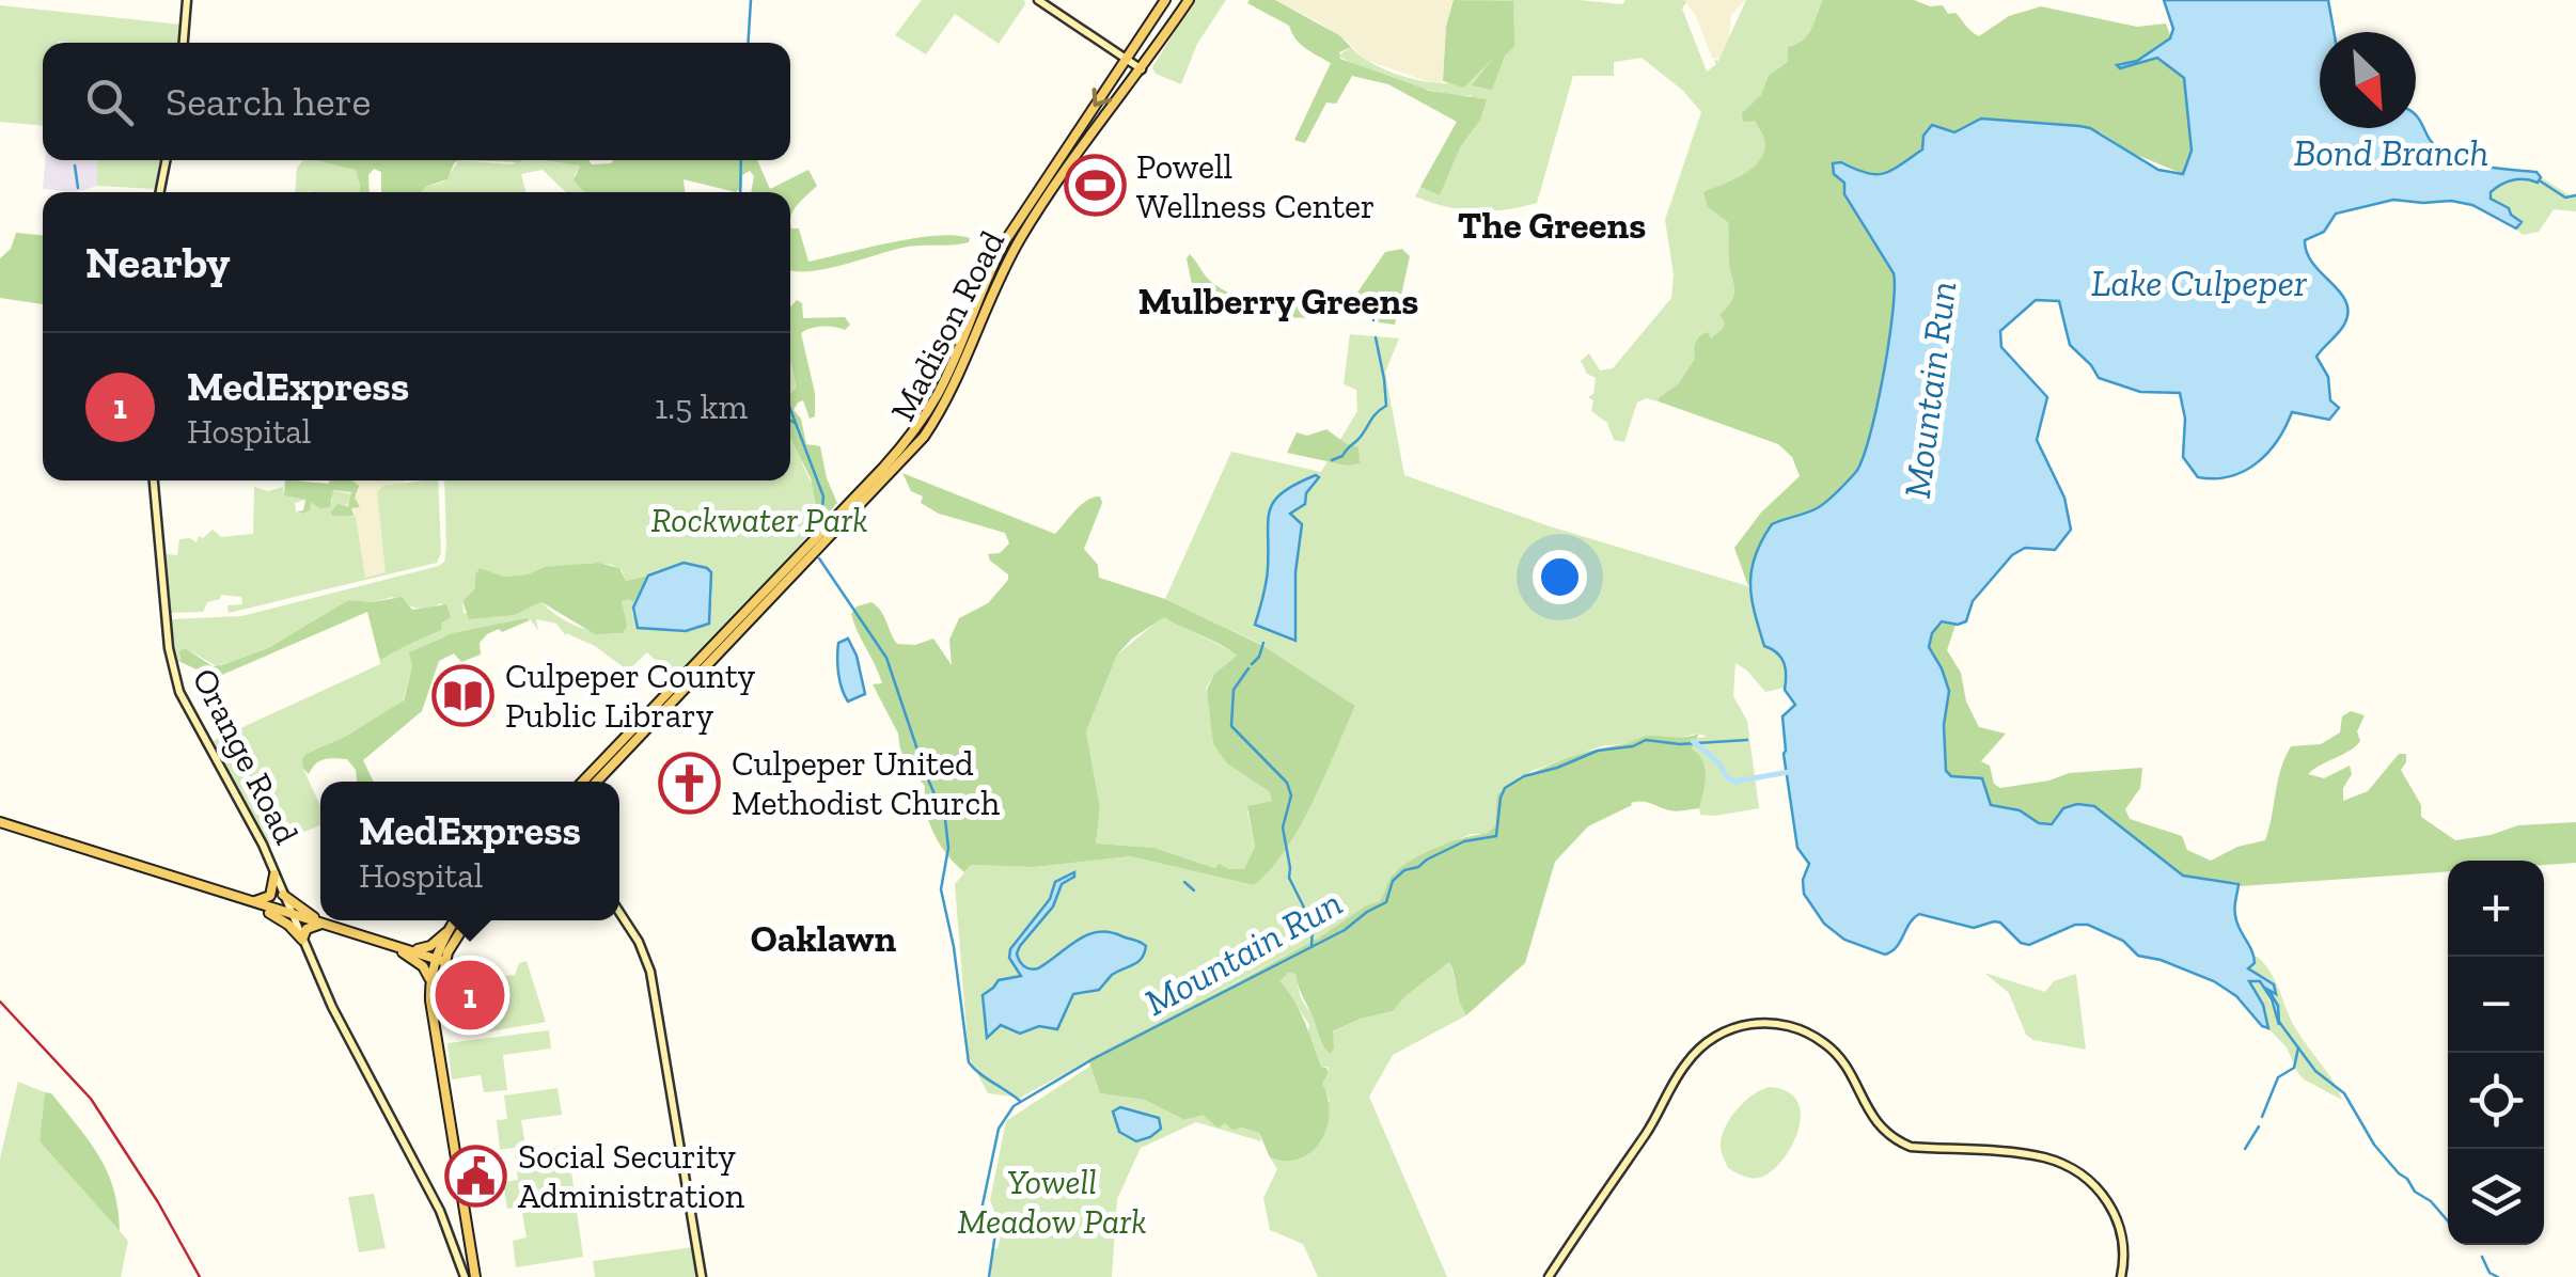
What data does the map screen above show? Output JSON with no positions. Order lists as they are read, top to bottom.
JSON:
{
  "streets": {
    "main road": ["Madison Road"],
    "street": ["Orange Road"]
  },
  "districts": ["The Greens", "Mulberry Greens", "Oaklawn"],
  "water": ["Bond Branch", "Lake Culpeper", "Mountain Run"],
  "parks": ["Rockwater Park", "Yowell Meadow Park"],
  "places": {
    "sports": ["Powell Wellness Center"],
    "library": ["Culpeper County Public Library"],
    "church": ["Culpeper United Methodist Church"],
    "public building": ["Social Security Administration"]
  },
  "north": "bottom right",
  "page": {
    "search": "Search here",
    "heading": "Nearby",
    "list": [
      {
        "mark": "1",
        "name": "MedExpress",
        "note": "Hospital",
        "value": "1.5 km"
      }
    ],
    "popup": ["MedExpress", "Hospital"],
    "map_buttons": ["+", "−"],
    "pins": "1"
  }
}
